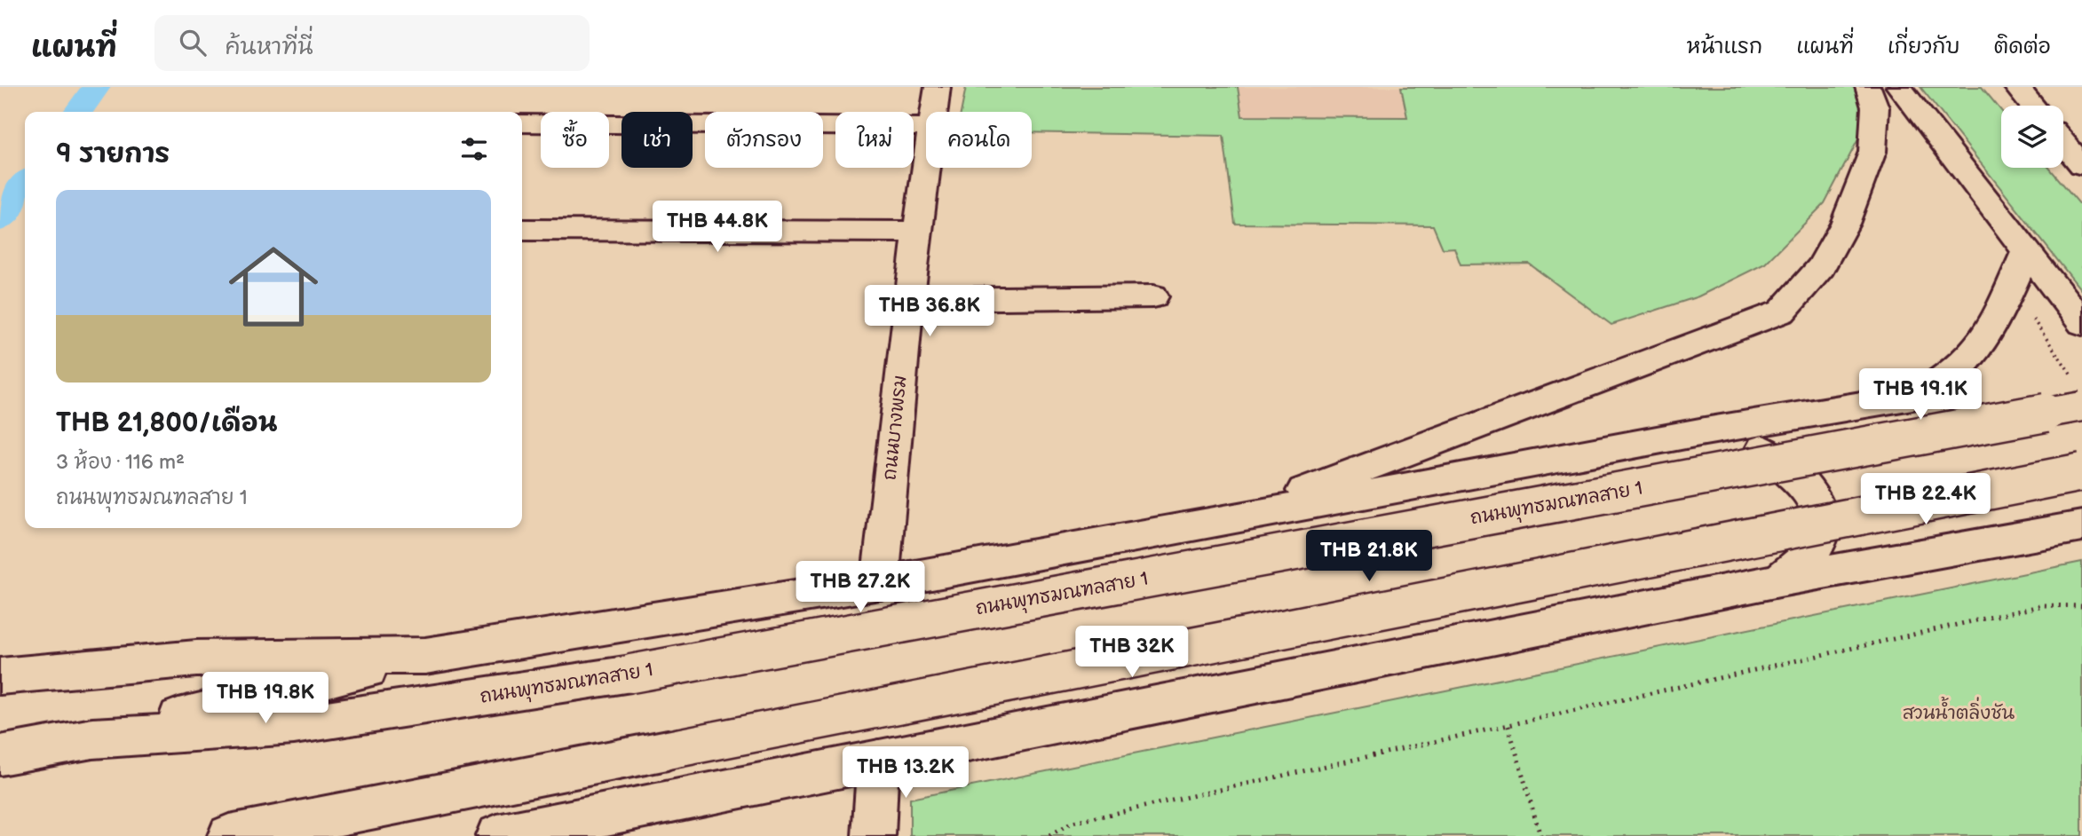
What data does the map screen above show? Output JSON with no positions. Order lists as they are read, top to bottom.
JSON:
{
  "streets": {
    "main road": ["ถนนบางพรม", "ถนนพุทธมณฑลสาย 1"]
  },
  "parks": ["สวนน้ำตลิ่งชัน"],
  "page": {
    "header": "แผนที่",
    "search": "ค้นหาที่นี่",
    "nav": [
      "หน้าแรก",
      "แผนที่",
      "เกี่ยวกับ",
      "ติดต่อ"
    ],
    "chip": [
      "ซื้อ",
      "เช่า",
      "ตัวกรอง",
      "ใหม่",
      "คอนโด"
    ],
    "heading": "9 รายการ",
    "list": [
      {
        "name": "THB 21,800/เดือน",
        "note": "3 ห้อง · 116 m² · ถนนพุทธมณฑลสาย 1"
      }
    ],
    "price": [
      "THB 44.8K",
      "THB 36.8K",
      "THB 19.1K",
      "THB 22.4K",
      "THB 21.8K",
      "THB 27.2K",
      "THB 32K",
      "THB 19.8K",
      "THB 13.2K"
    ]
  }
}
